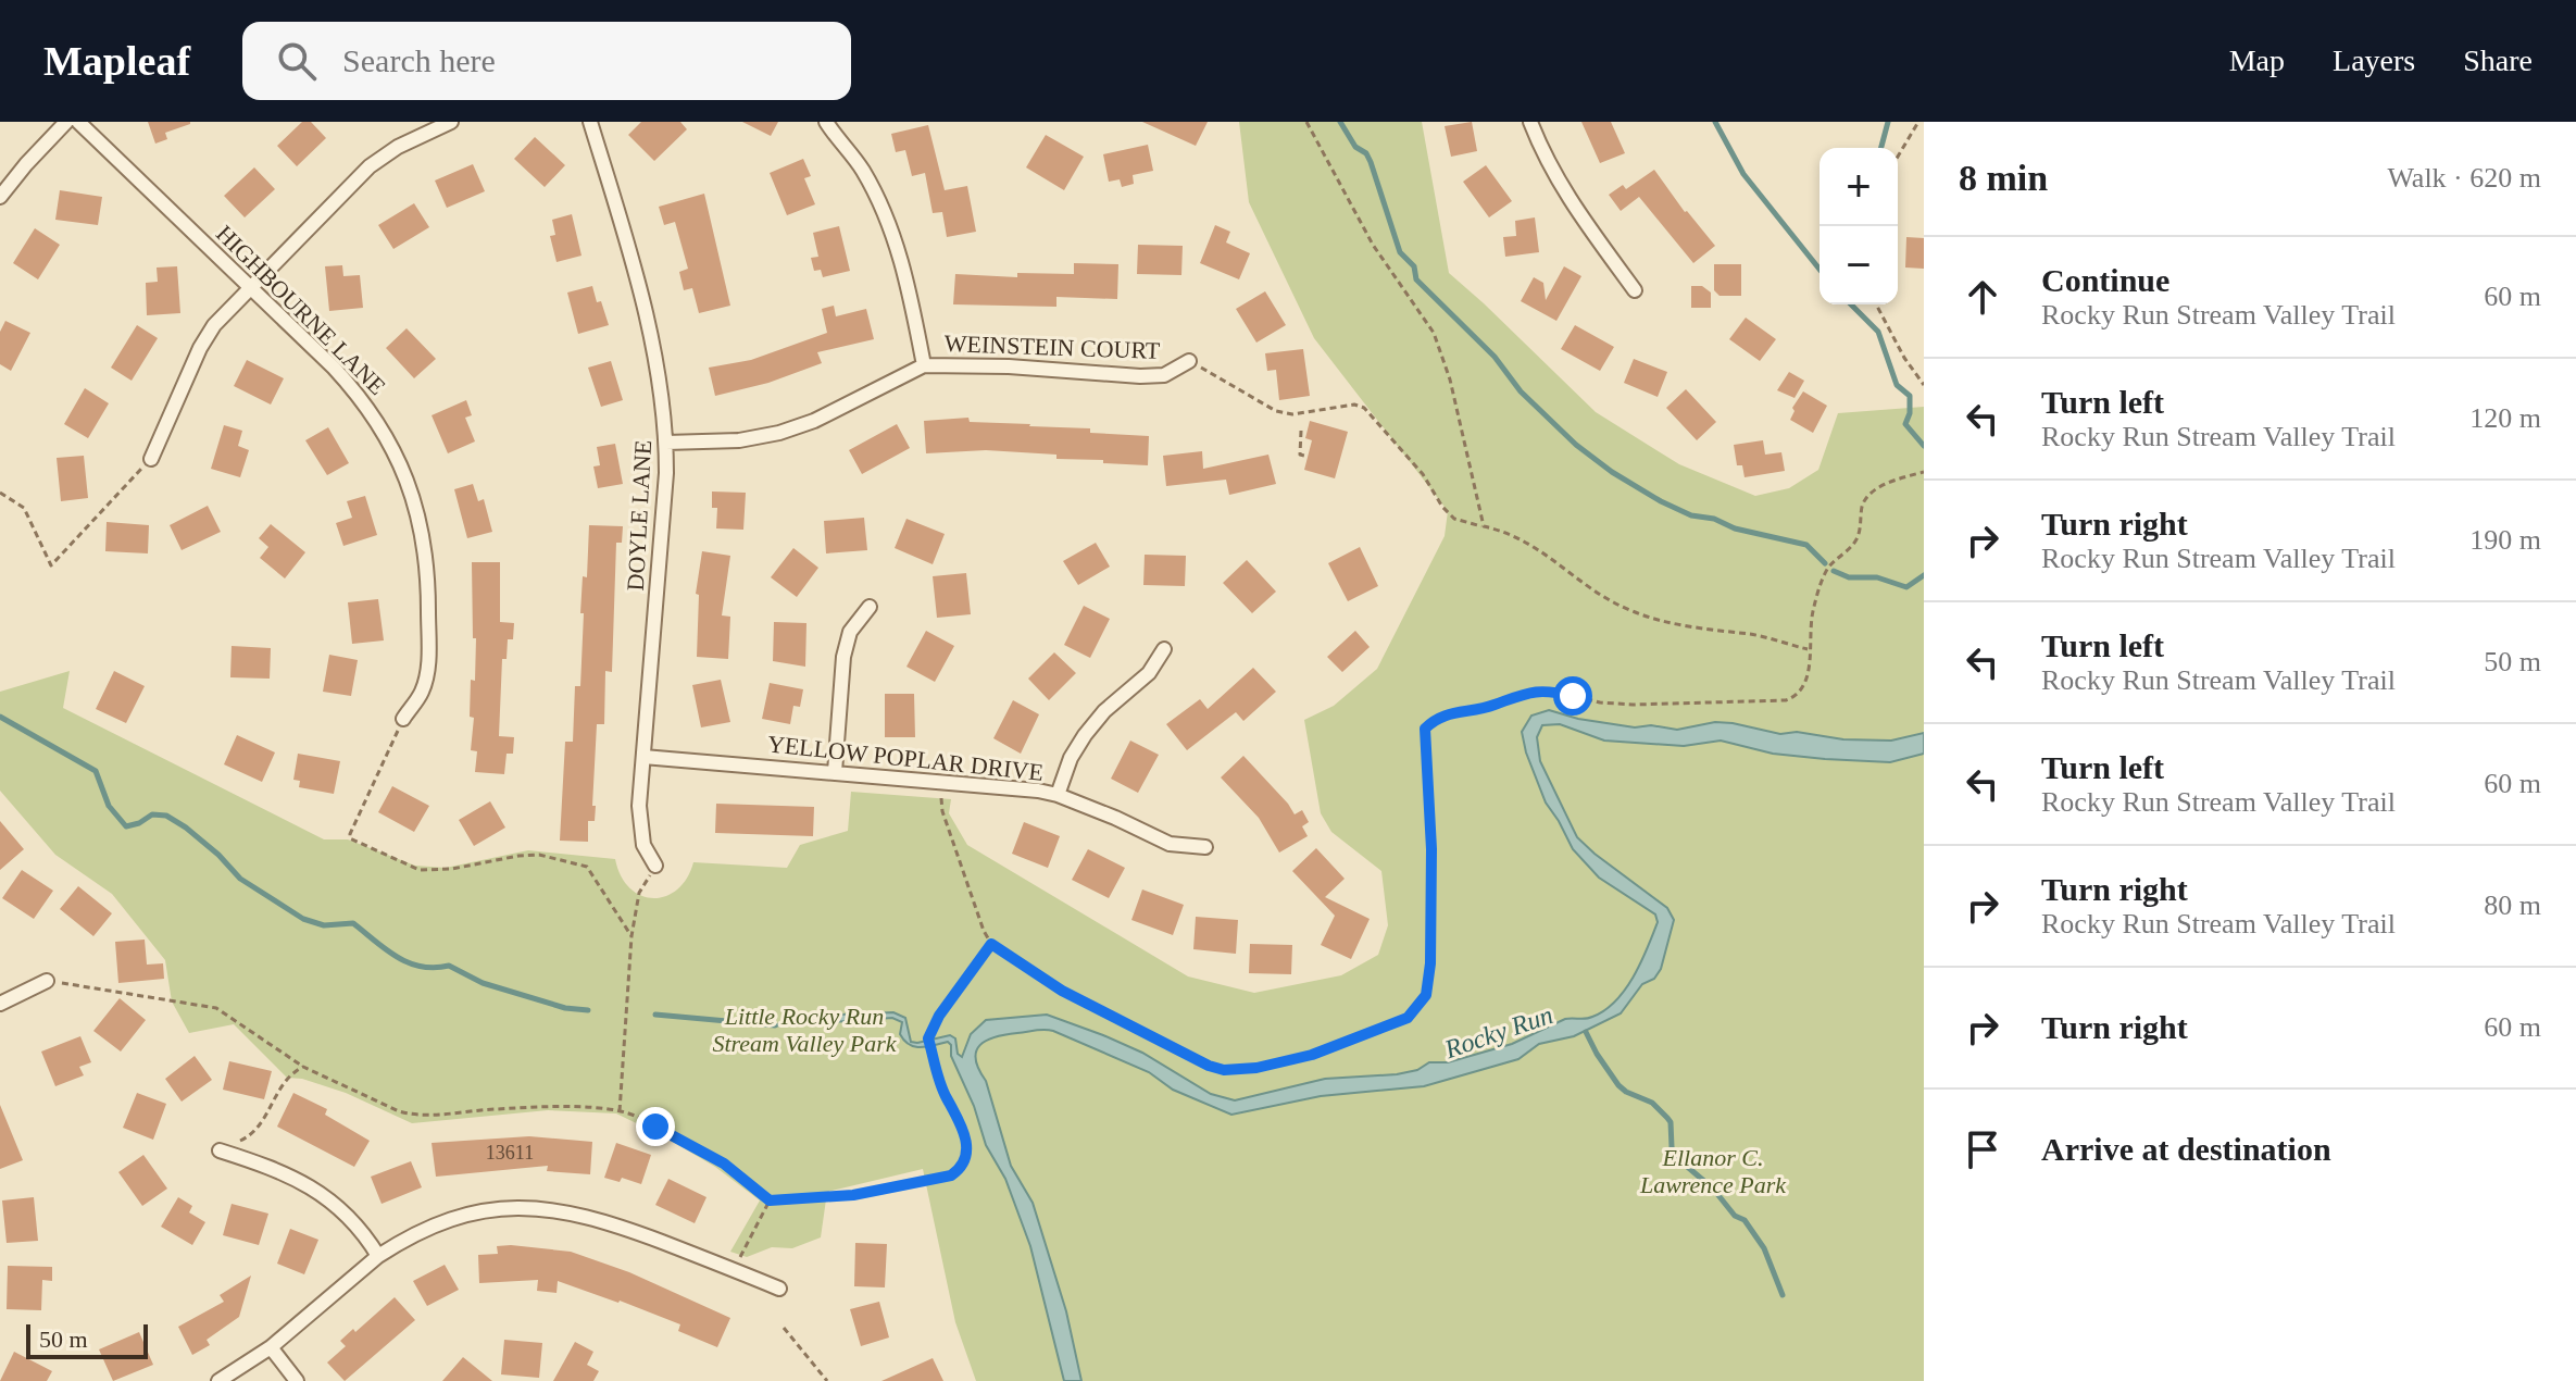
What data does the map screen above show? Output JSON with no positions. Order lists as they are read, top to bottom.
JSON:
{
  "streets": {
    "street": [
      "HIGHBOURNE LANE",
      "WEINSTEIN COURT",
      "DOYLE LANE",
      "YELLOW POPLAR DRIVE"
    ]
  },
  "crossings": [
    ["WEINSTEIN COURT", "DOYLE LANE"],
    ["DOYLE LANE", "YELLOW POPLAR DRIVE"]
  ],
  "water": ["Rocky Run"],
  "parks": ["Little Rocky Run Stream Valley Park", "Ellanor C. Lawrence Park"],
  "house_numbers": ["13611"],
  "scale_bar": "50 m",
  "page": {
    "header": "Mapleaf",
    "search": "Search here",
    "nav": ["Map", "Layers", "Share"],
    "heading": ["8 min", "Walk · 620 m"],
    "map_buttons": ["+", "−"],
    "list": [
      ["Continue", "Rocky Run Stream Valley Trail", "60 m"],
      ["Turn left", "Rocky Run Stream Valley Trail", "120 m"],
      ["Turn right", "Rocky Run Stream Valley Trail", "190 m"],
      ["Turn left", "Rocky Run Stream Valley Trail", "50 m"],
      ["Turn left", "Rocky Run Stream Valley Trail", "60 m"],
      ["Turn right", "Rocky Run Stream Valley Trail", "80 m"],
      ["Turn right", "60 m"],
      "Arrive at destination"
    ],
    "scale": "50 m"
  }
}
